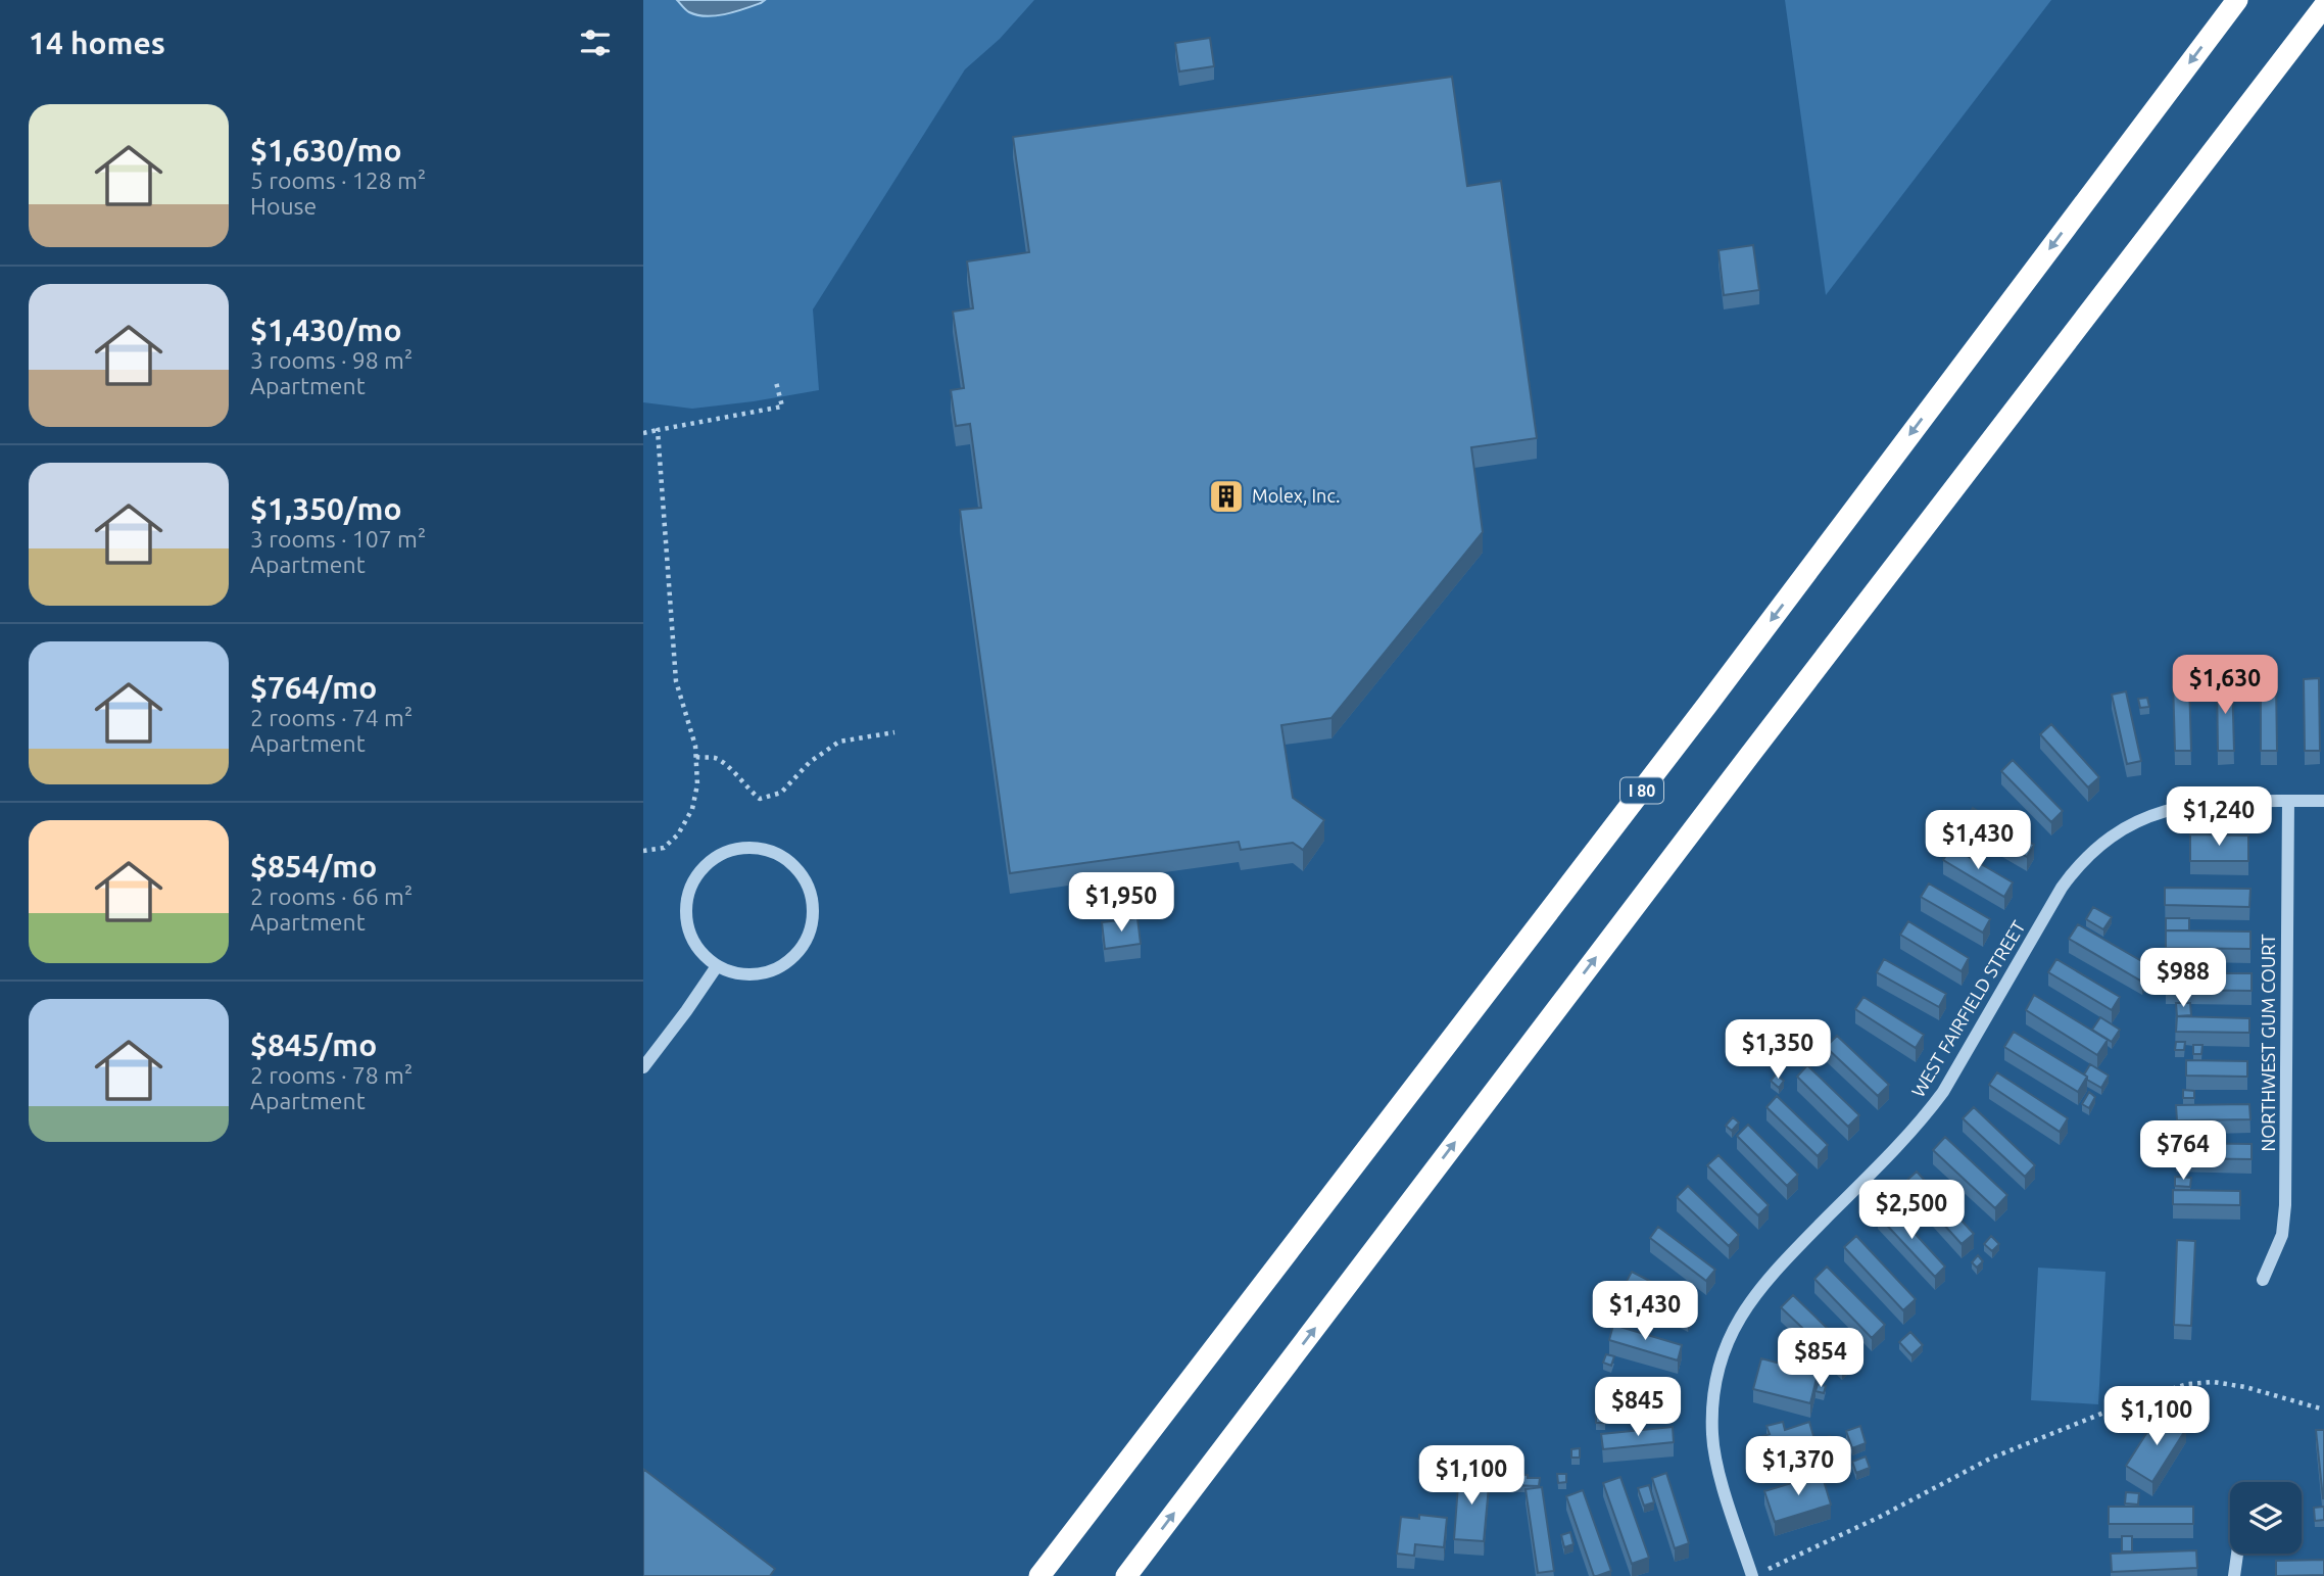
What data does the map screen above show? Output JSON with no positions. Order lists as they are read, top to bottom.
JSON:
{
  "streets": {
    "highway": ["I 80"],
    "street": ["WEST FAIRFIELD STREET", "NORTHWEST GUM COURT"]
  },
  "crossings": [
    ["WEST FAIRFIELD STREET", "NORTHWEST GUM COURT"]
  ],
  "places": {
    "building": ["Molex, Inc."]
  },
  "page": {
    "heading": "14 homes",
    "list": [
      {
        "name": "$1,630/mo",
        "note": "5 rooms · 128 m² · House"
      },
      {
        "name": "$1,430/mo",
        "note": "3 rooms · 98 m² · Apartment"
      },
      {
        "name": "$1,350/mo",
        "note": "3 rooms · 107 m² · Apartment"
      },
      {
        "name": "$764/mo",
        "note": "2 rooms · 74 m² · Apartment"
      },
      {
        "name": "$854/mo",
        "note": "2 rooms · 66 m² · Apartment"
      },
      {
        "name": "$845/mo",
        "note": "2 rooms · 78 m² · Apartment"
      }
    ],
    "price": [
      "$1,630",
      "$1,240",
      "$1,430",
      "$1,950",
      "$988",
      "$1,350",
      "$764",
      "$2,500",
      "$1,430",
      "$854",
      "$845",
      "$1,100",
      "$1,370",
      "$1,100"
    ]
  }
}
